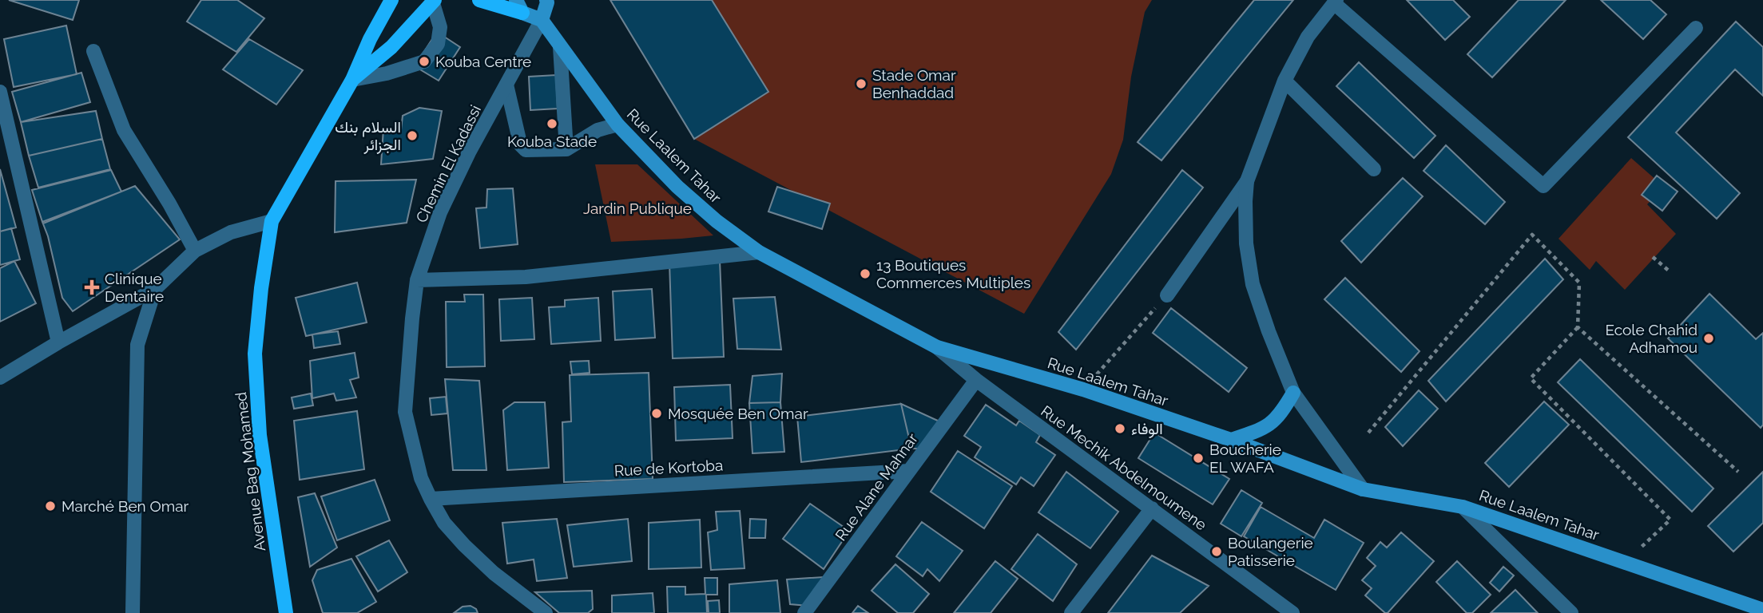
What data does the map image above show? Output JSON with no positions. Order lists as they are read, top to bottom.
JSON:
{
  "streets": {
    "main road": ["Rue Laalem Tahar", "Avenue Bag Mohamed"],
    "street": [
      "Chemin El Kadassi",
      "Rue de Kortoba",
      "Rue Mechik Abdelmoumene",
      "Rue Alane Mahnar"
    ]
  },
  "crossings": [
    ["Rue Laalem Tahar", "Chemin El Kadassi"],
    ["Rue Laalem Tahar", "Rue Mechik Abdelmoumene"],
    ["Chemin El Kadassi", "Rue de Kortoba"],
    ["Rue de Kortoba", "Rue Alane Mahnar"],
    ["Rue Mechik Abdelmoumene", "Rue Alane Mahnar"]
  ],
  "parks": ["Jardin Publique"],
  "places": {
    "other": [
      "Kouba Centre",
      "Stade Omar Benhaddad",
      "Kouba Stade",
      "السلام بنك الجزائر",
      "13 Boutiques Commerces Multiples",
      "Ecole Chahid Adhamou",
      "Mosquée Ben Omar",
      "الوفاء",
      "Boucherie EL WAFA",
      "Marché Ben Omar",
      "Boulangerie Patisserie"
    ],
    "health": ["Clinique Dentaire"]
  }
}
